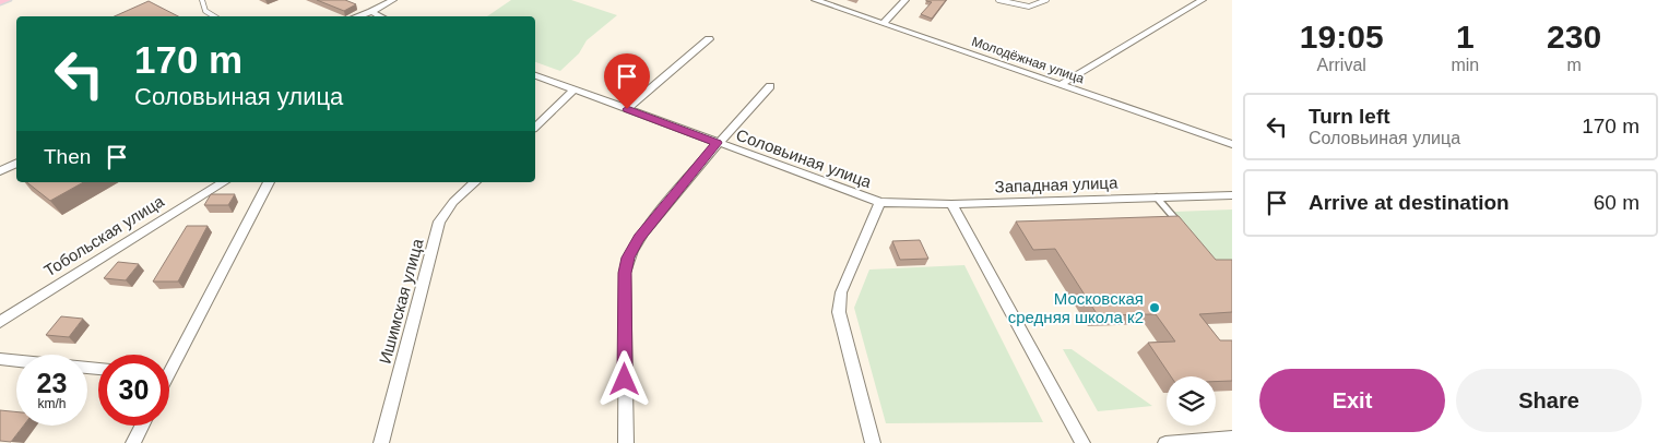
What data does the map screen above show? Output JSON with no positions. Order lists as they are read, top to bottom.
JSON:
{
  "streets": {
    "street": [
      "Молодёжная улица",
      "Соловьиная улица",
      "Западная улица",
      "Тобольская улица",
      "Ишимская улица"
    ]
  },
  "crossings": [
    ["Соловьиная улица", "Западная улица"]
  ],
  "places": ["Московская средняя школа к2"],
  "page": {
    "eta": [
      "19:05",
      "Arrival",
      "1",
      "min",
      "230",
      "m"
    ],
    "turn": ["170 m", "Соловьиная улица"],
    "list": [
      {
        "name": "Turn left",
        "note": "Соловьиная улица",
        "value": "170 m"
      },
      {
        "name": "Arrive at destination",
        "value": "60 m"
      }
    ],
    "then": "Then",
    "speed": "23 km/h",
    "limit": "30",
    "buttons": ["Exit", "Share"]
  }
}
